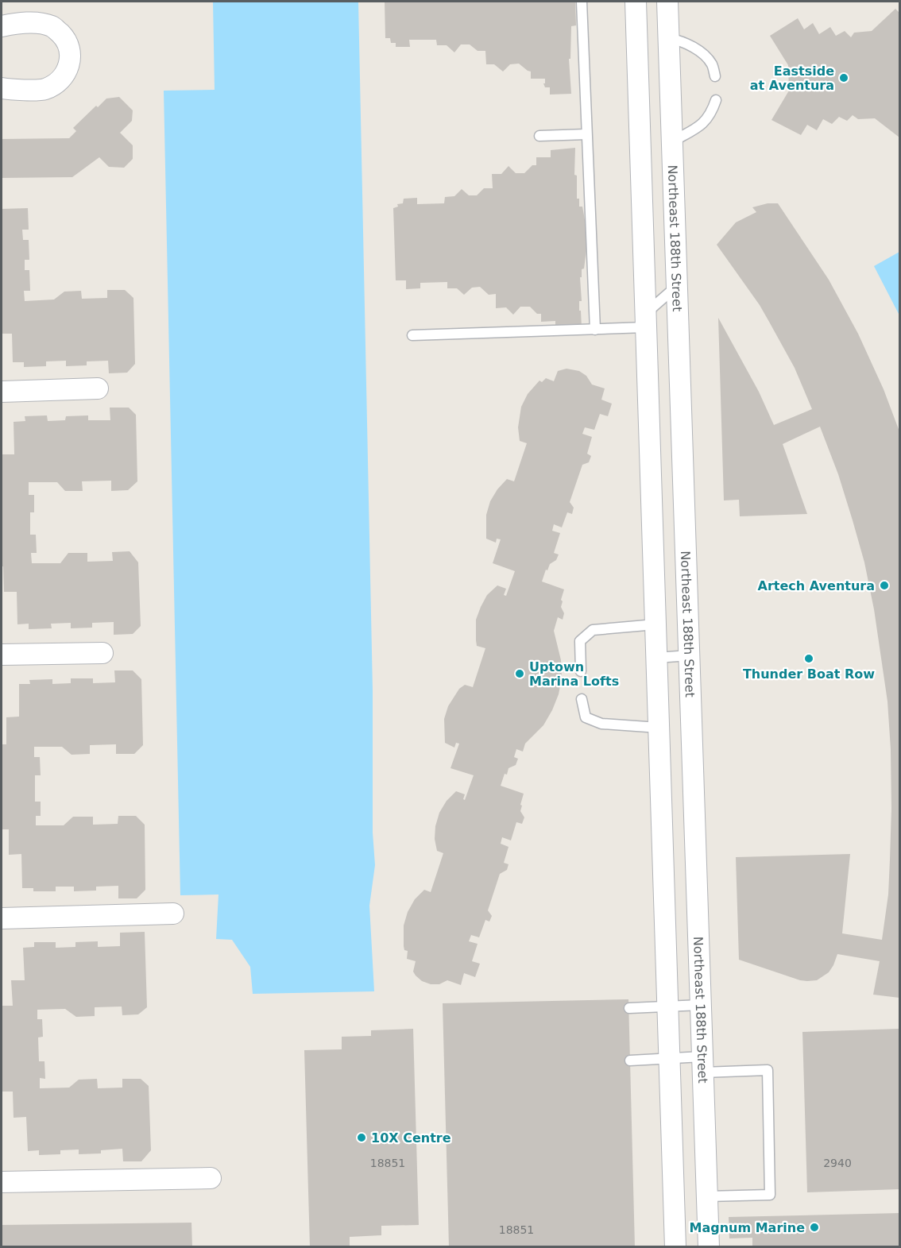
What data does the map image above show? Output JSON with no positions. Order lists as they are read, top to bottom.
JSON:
{
  "streets": {
    "street": ["Northeast 188th Street"]
  },
  "places": [
    "Eastside at Aventura",
    "Artech Aventura",
    "Thunder Boat Row",
    "Uptown Marina Lofts",
    "10X Centre",
    "Magnum Marine"
  ],
  "house_numbers": ["18851", "2940", "18851"]
}
